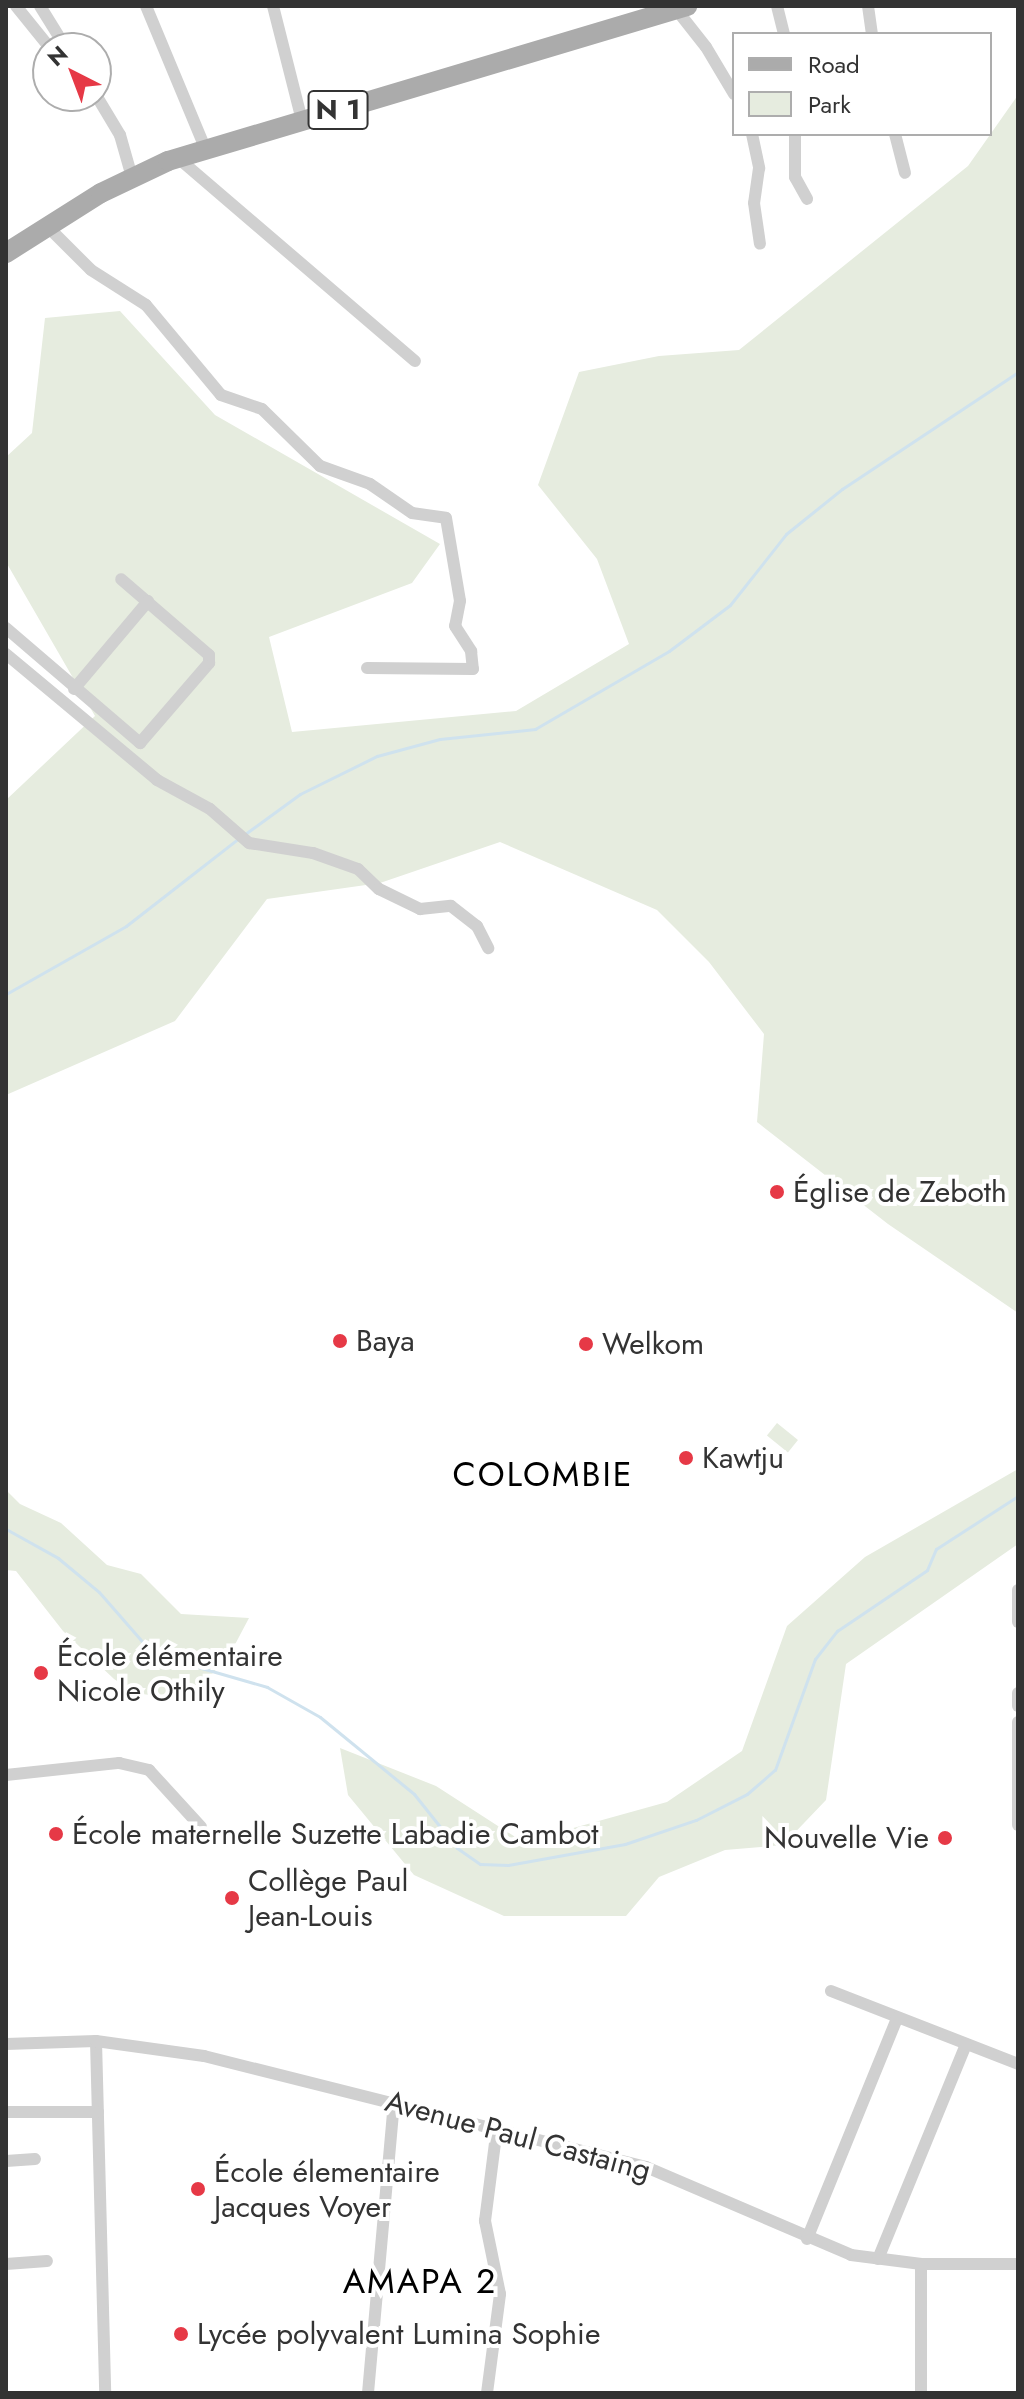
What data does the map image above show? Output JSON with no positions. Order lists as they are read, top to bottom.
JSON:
{
  "streets": {
    "main road": ["N 1"],
    "street": ["Avenue Paul Castaing"]
  },
  "districts": ["COLOMBIE", "AMAPA 2"],
  "places": [
    "Église de Zeboth",
    "Baya",
    "Welkom",
    "Kawtju",
    "École élémentaire Nicole Othily",
    "École maternelle Suzette Labadie Cambot",
    "Nouvelle Vie",
    "Collège Paul Jean-Louis",
    "École élementaire Jacques Voyer",
    "Lycée polyvalent Lumina Sophie"
  ],
  "legend": ["Road", "Park"],
  "north": "top left"
}
